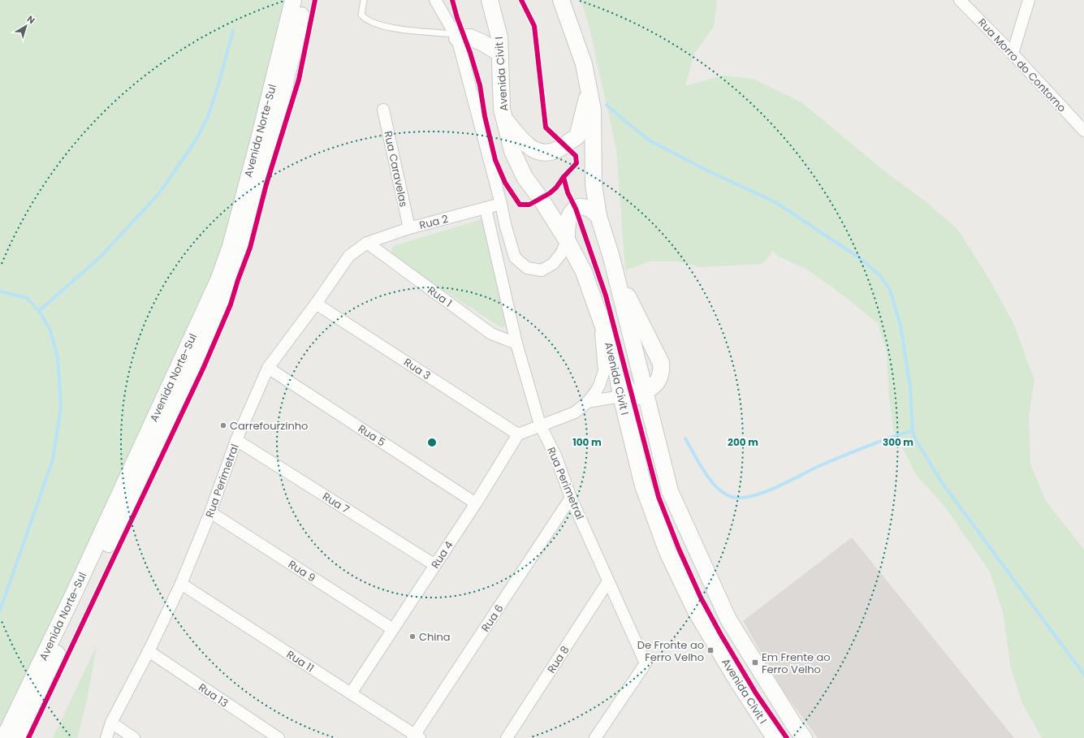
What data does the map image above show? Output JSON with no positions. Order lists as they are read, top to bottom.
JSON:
{
  "streets": {
    "main road": ["Avenida Civit I", "Avenida Norte-Sul"],
    "street": [
      "Rua Morro do Contorno",
      "Rua Caravelas",
      "Rua 2",
      "Rua 1",
      "Rua 3",
      "Rua 5",
      "Rua Perimetral",
      "Rua 7",
      "Rua 4",
      "Rua 9",
      "Rua 6",
      "Rua 8",
      "Rua 11",
      "Rua 13"
    ]
  },
  "crossings": [
    ["Rua Caravelas", "Rua 2"],
    ["Rua 2", "Rua 1"],
    ["Rua 2", "Rua Perimetral"],
    ["Rua 1", "Rua Perimetral"],
    ["Rua 3", "Rua Perimetral"],
    ["Rua 3", "Rua 4"],
    ["Rua 5", "Rua Perimetral"],
    ["Rua 5", "Rua 4"],
    ["Rua Perimetral", "Rua 7"],
    ["Rua Perimetral", "Rua 9"],
    ["Rua Perimetral", "Rua 6"],
    ["Rua Perimetral", "Rua 8"],
    ["Rua Perimetral", "Rua 11"],
    ["Rua Perimetral", "Rua 13"],
    ["Rua 7", "Rua 4"],
    ["Rua 4", "Rua 9"],
    ["Rua 4", "Rua 11"],
    ["Rua 6", "Rua 11"]
  ],
  "places": {
    "other": ["Carrefourzinho", "China"],
    "transit": ["De Fronte ao Ferro Velho", "Em Frente ao Ferro Velho"]
  },
  "north": "top right",
  "rings": ["100 m", "200 m", "300 m"]
}
